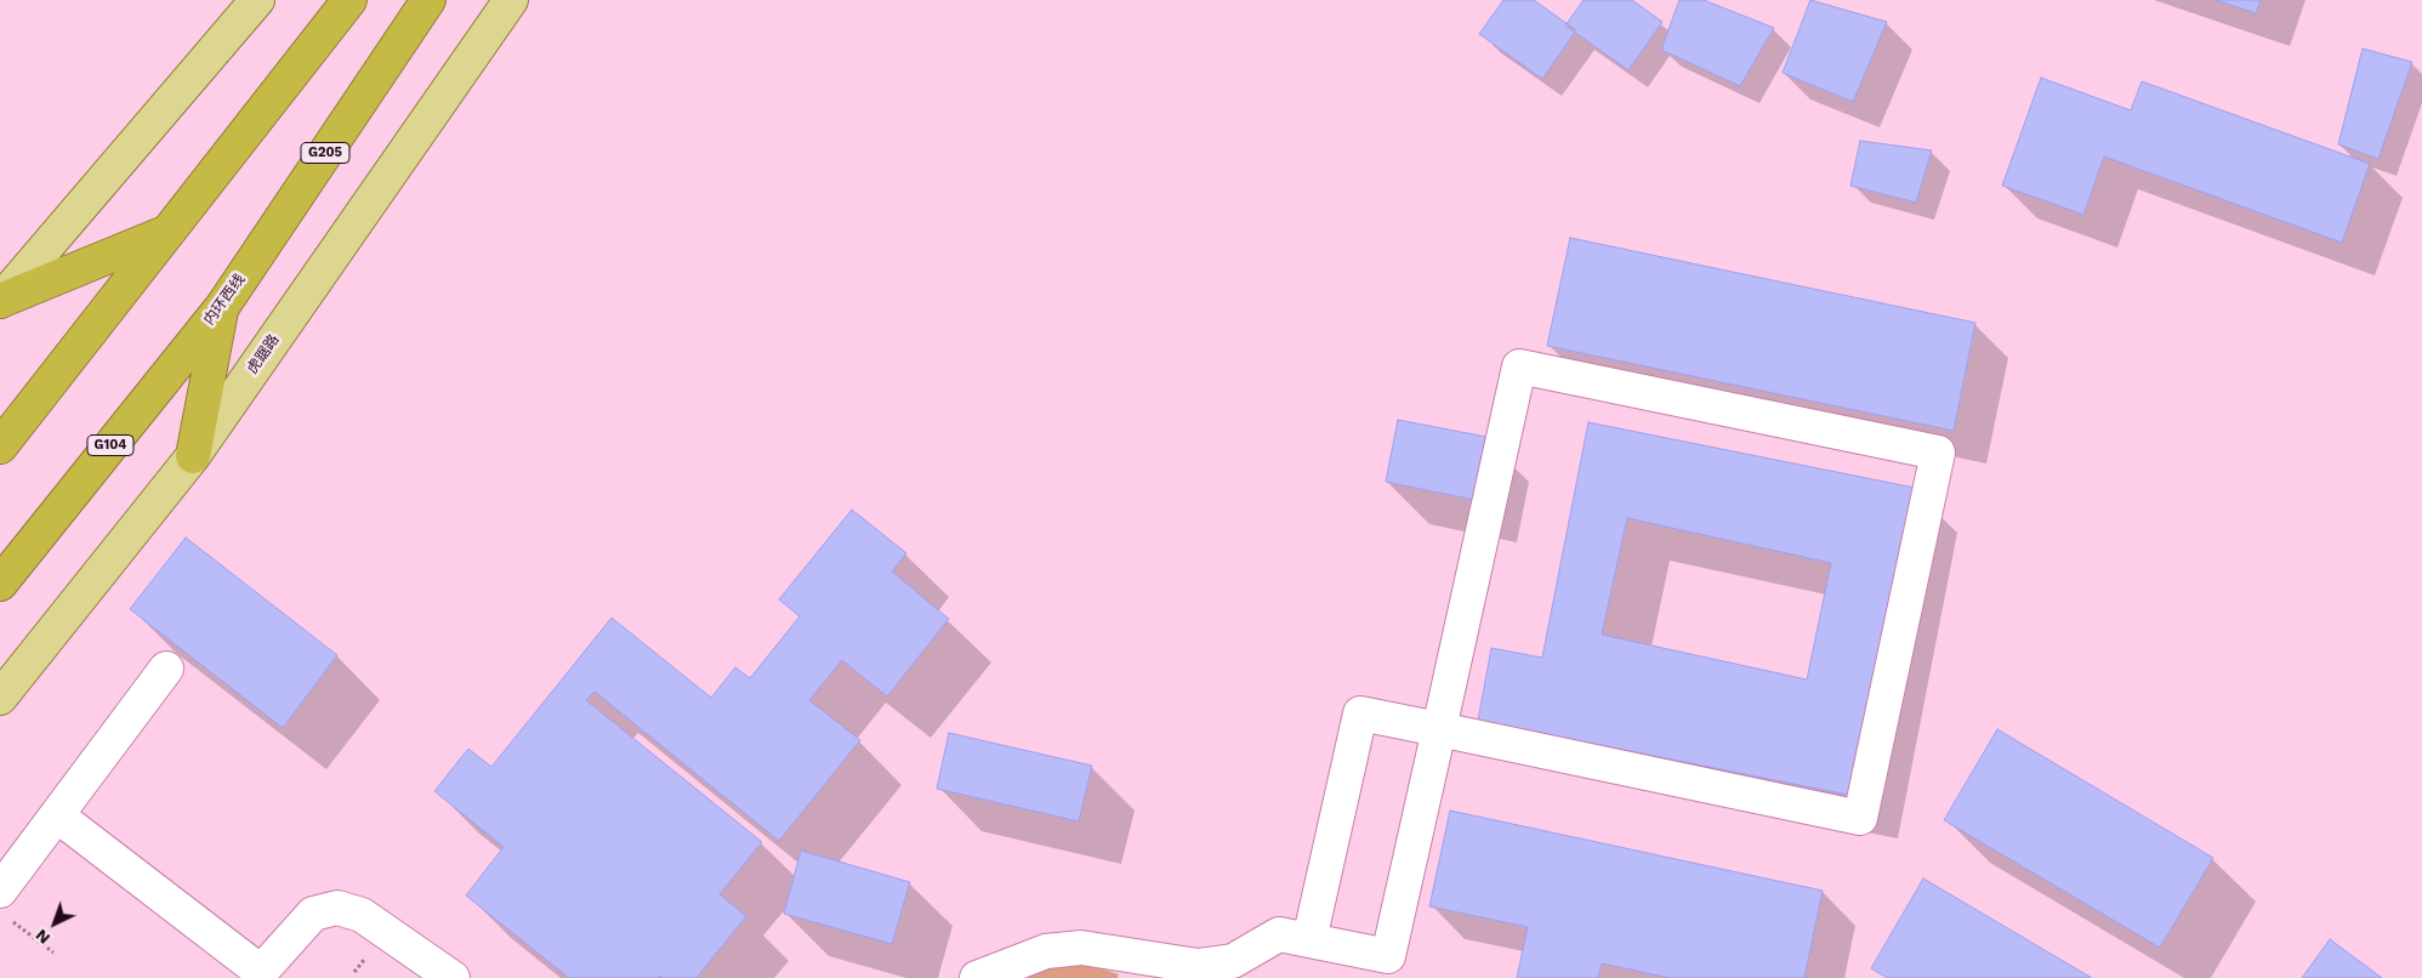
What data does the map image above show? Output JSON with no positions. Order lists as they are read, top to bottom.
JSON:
{
  "streets": {
    "highway": ["G205", "内环西线", "G104"],
    "main road": ["虎踞路"]
  },
  "north": "bottom left"
}
